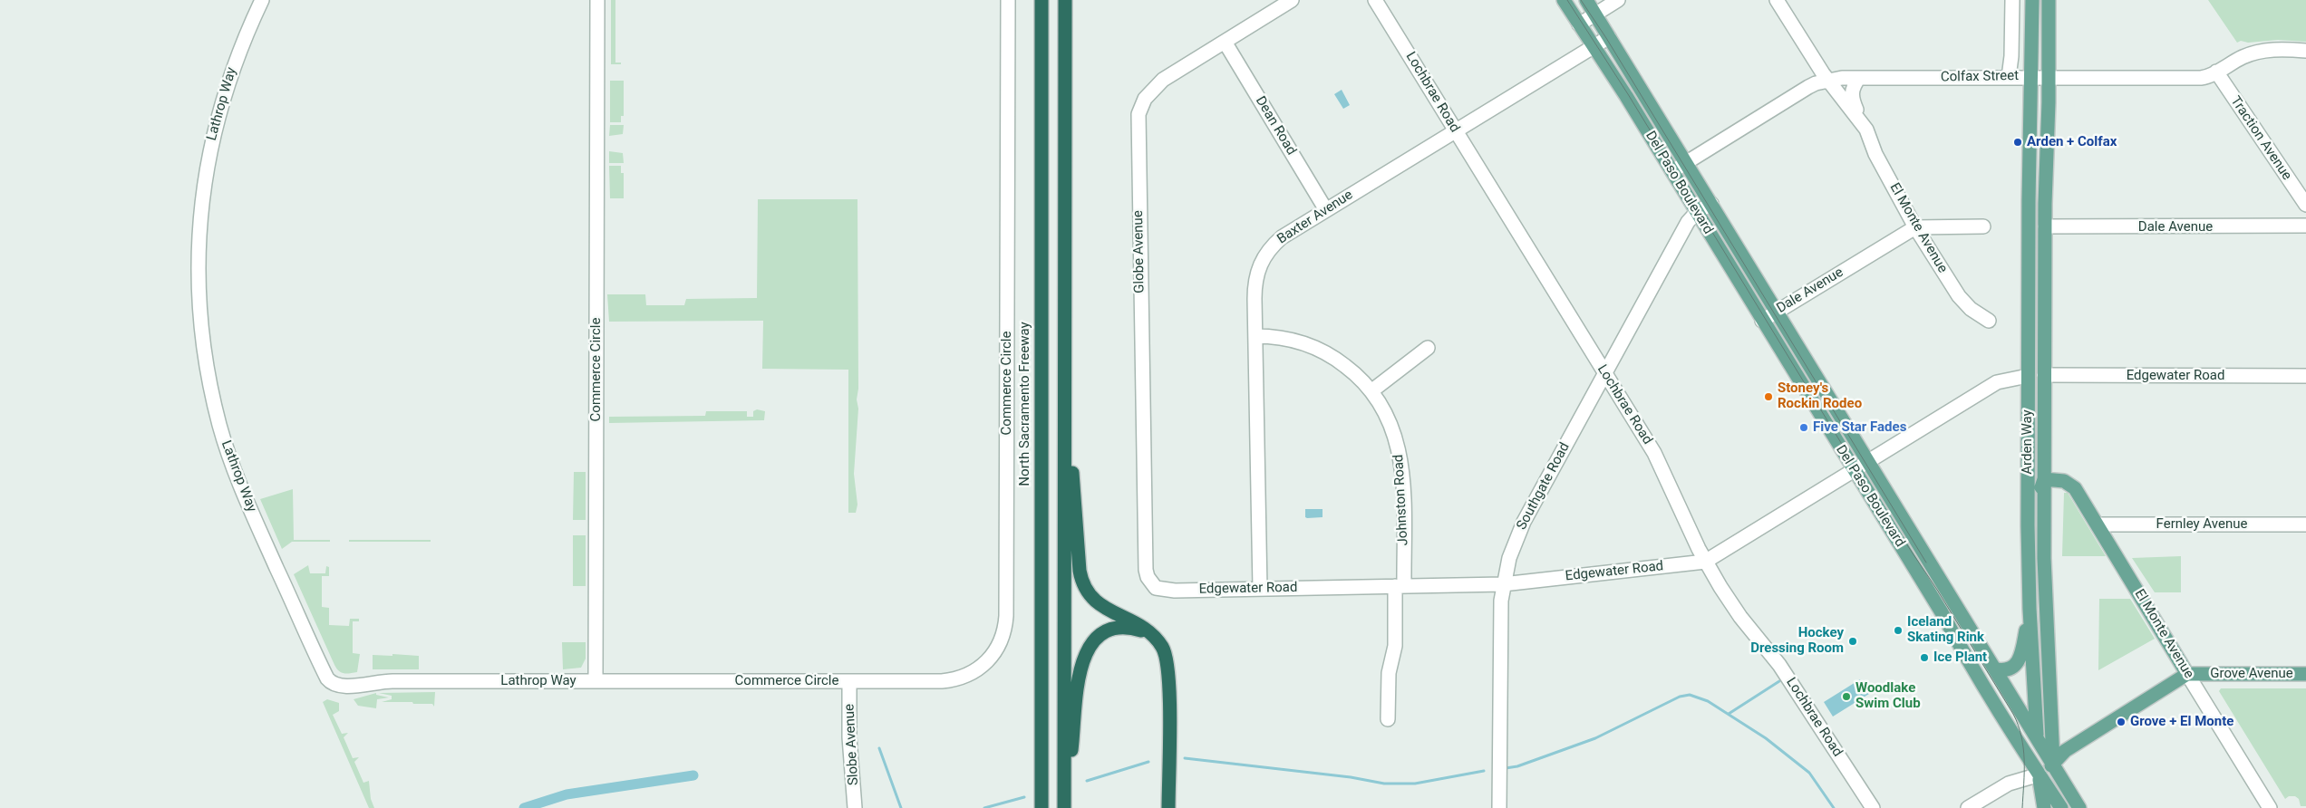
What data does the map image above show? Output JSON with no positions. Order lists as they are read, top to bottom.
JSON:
{
  "streets": {
    "highway": ["North Sacramento Freeway"],
    "main road": [
      "Del Paso Boulevard",
      "El Monte Avenue",
      "Arden Way",
      "Grove Avenue"
    ],
    "street": [
      "Colfax Street",
      "Lochbrae Road",
      "Lathrop Way",
      "Dean Road",
      "Traction Avenue",
      "Baxter Avenue",
      "Dale Avenue",
      "Globe Avenue",
      "Commerce Circle",
      "Edgewater Road",
      "Southgate Road",
      "Johnston Road",
      "Fernley Avenue",
      "Slobe Avenue"
    ]
  },
  "crossings": [
    ["Colfax Street", "Traction Avenue"],
    ["Colfax Street", "Del Paso Boulevard"],
    ["Colfax Street", "El Monte Avenue"],
    ["Colfax Street", "Arden Way"],
    ["Lochbrae Road", "Baxter Avenue"],
    ["Lochbrae Road", "Edgewater Road"],
    ["Lochbrae Road", "Southgate Road"],
    ["Lathrop Way", "Commerce Circle"],
    ["Dean Road", "Baxter Avenue"],
    ["Dean Road", "Globe Avenue"],
    ["Del Paso Boulevard", "Baxter Avenue"],
    ["Del Paso Boulevard", "Dale Avenue"],
    ["Del Paso Boulevard", "Edgewater Road"],
    ["Del Paso Boulevard", "Arden Way"],
    ["Del Paso Boulevard", "Southgate Road"],
    ["Baxter Avenue", "Edgewater Road"],
    ["Baxter Avenue", "Johnston Road"],
    ["Dale Avenue", "El Monte Avenue"],
    ["Dale Avenue", "Arden Way"],
    ["El Monte Avenue", "Arden Way"],
    ["El Monte Avenue", "Fernley Avenue"],
    ["El Monte Avenue", "Grove Avenue"],
    ["Globe Avenue", "Edgewater Road"],
    ["Commerce Circle", "Slobe Avenue"],
    ["Edgewater Road", "Arden Way"],
    ["Edgewater Road", "Southgate Road"],
    ["Edgewater Road", "Johnston Road"]
  ],
  "places": [
    "Arden + Colfax",
    "Stoney's Rockin Rodeo",
    "Five Star Fades",
    "Iceland Skating Rink",
    "Hockey Dressing Room",
    "Ice Plant",
    "Woodlake Swim Club",
    "Grove + El Monte"
  ]
}
